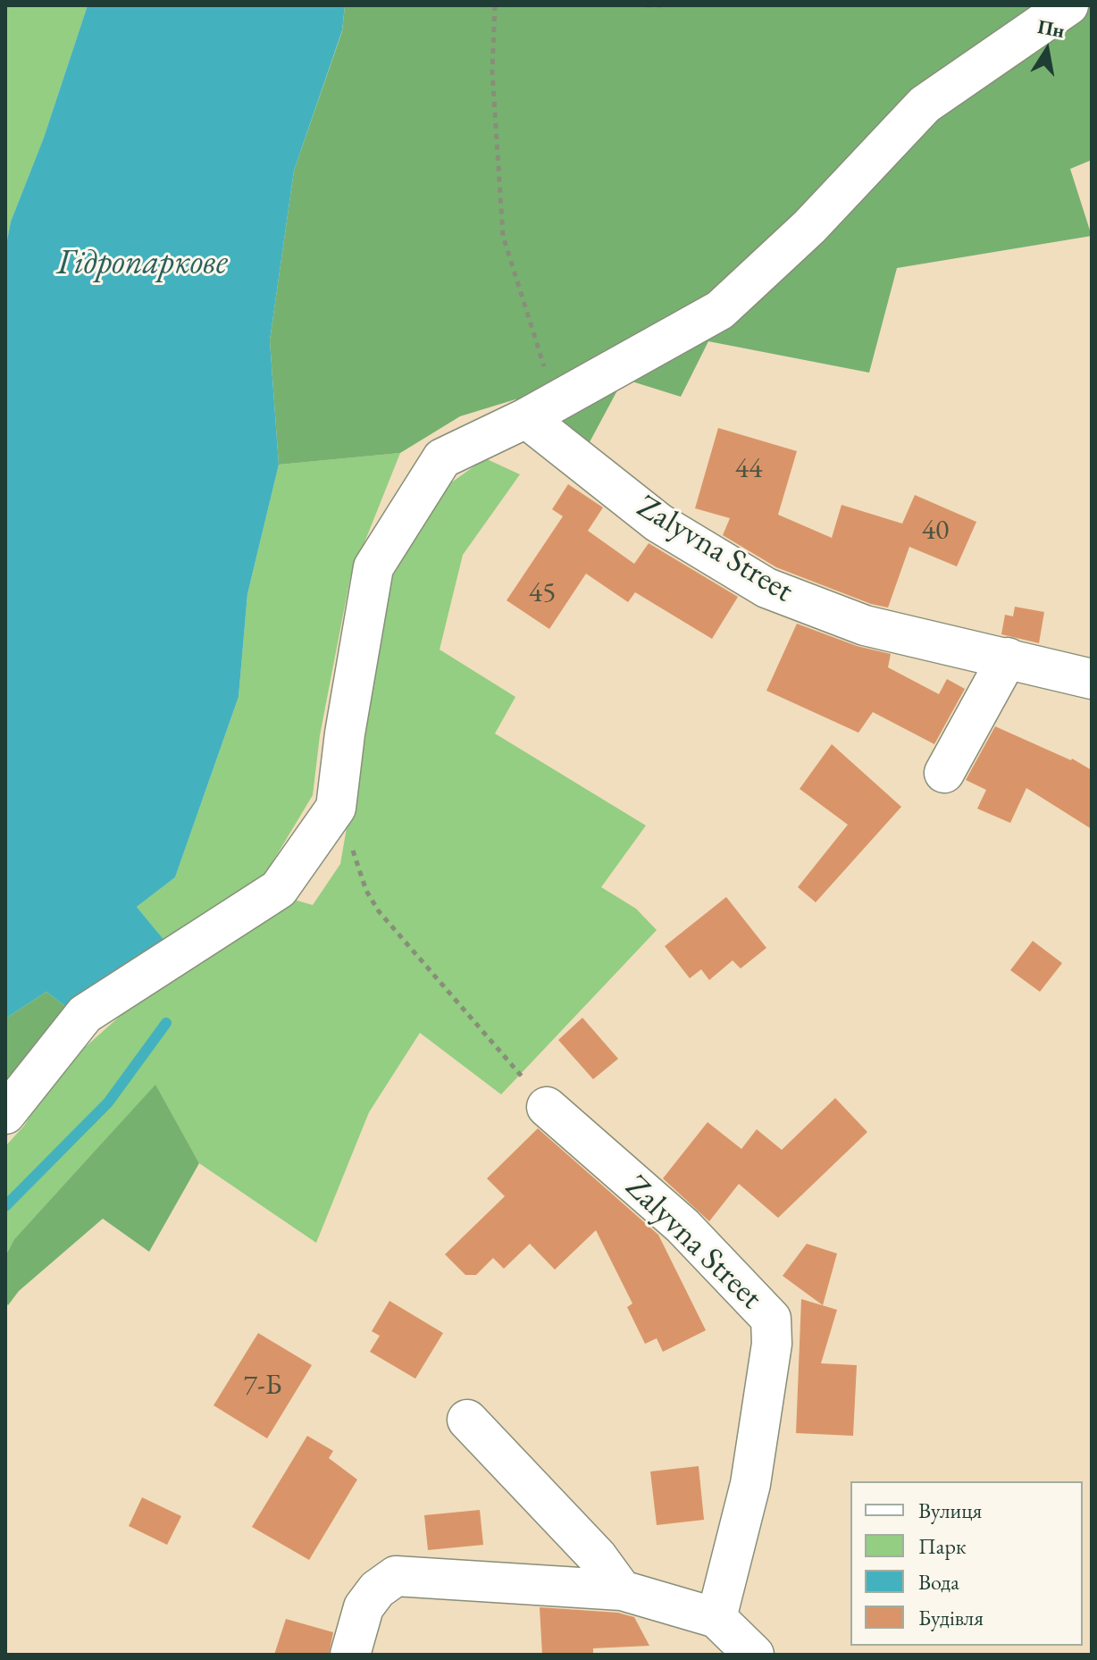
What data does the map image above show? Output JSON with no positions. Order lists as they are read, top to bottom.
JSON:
{
  "streets": {
    "street": ["Zalyvna Street"]
  },
  "water": ["Гідропаркове"],
  "house_numbers": [
    "44",
    "40",
    "45",
    "7-Б"
  ],
  "legend": [
    "Вулиця",
    "Парк",
    "Вода",
    "Будівля"
  ],
  "north": "top"
}
